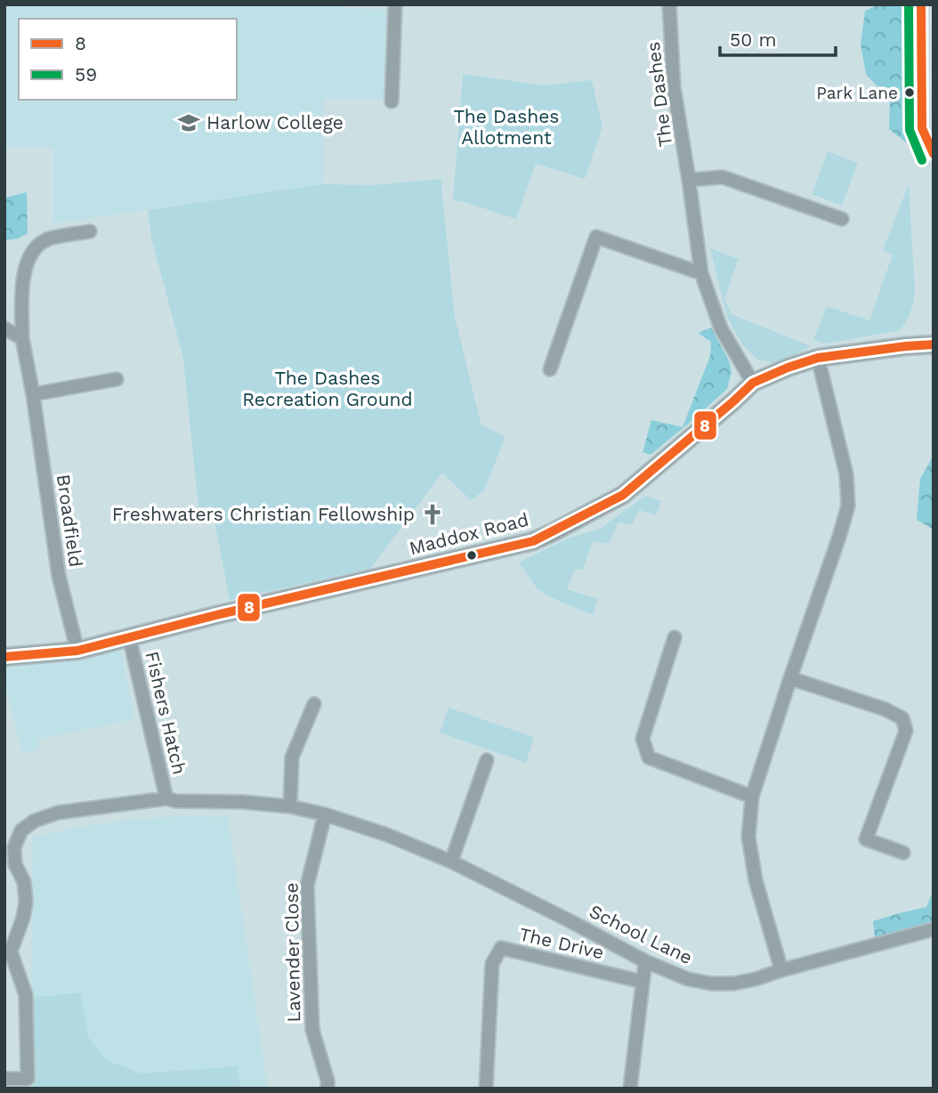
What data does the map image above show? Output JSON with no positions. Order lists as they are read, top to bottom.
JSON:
{
  "streets": {
    "street": [
      "The Dashes",
      "Broadfield",
      "Maddox Road",
      "Fishers Hatch",
      "School Lane",
      "The Drive",
      "Lavender Close"
    ]
  },
  "crossings": [
    ["The Dashes", "Maddox Road"],
    ["Broadfield", "Maddox Road"],
    ["Maddox Road", "Fishers Hatch"],
    ["Fishers Hatch", "School Lane"],
    ["School Lane", "Lavender Close"]
  ],
  "parks": ["The Dashes Allotment", "The Dashes Recreation Ground"],
  "places": {
    "other": ["Park Lane"],
    "school or university": ["Harlow College"],
    "church": ["Freshwaters Christian Fellowship"]
  },
  "lines": ["transit line 8", "transit line 59"],
  "legend": ["8", "59"],
  "scale_bar": "50 m"
}
